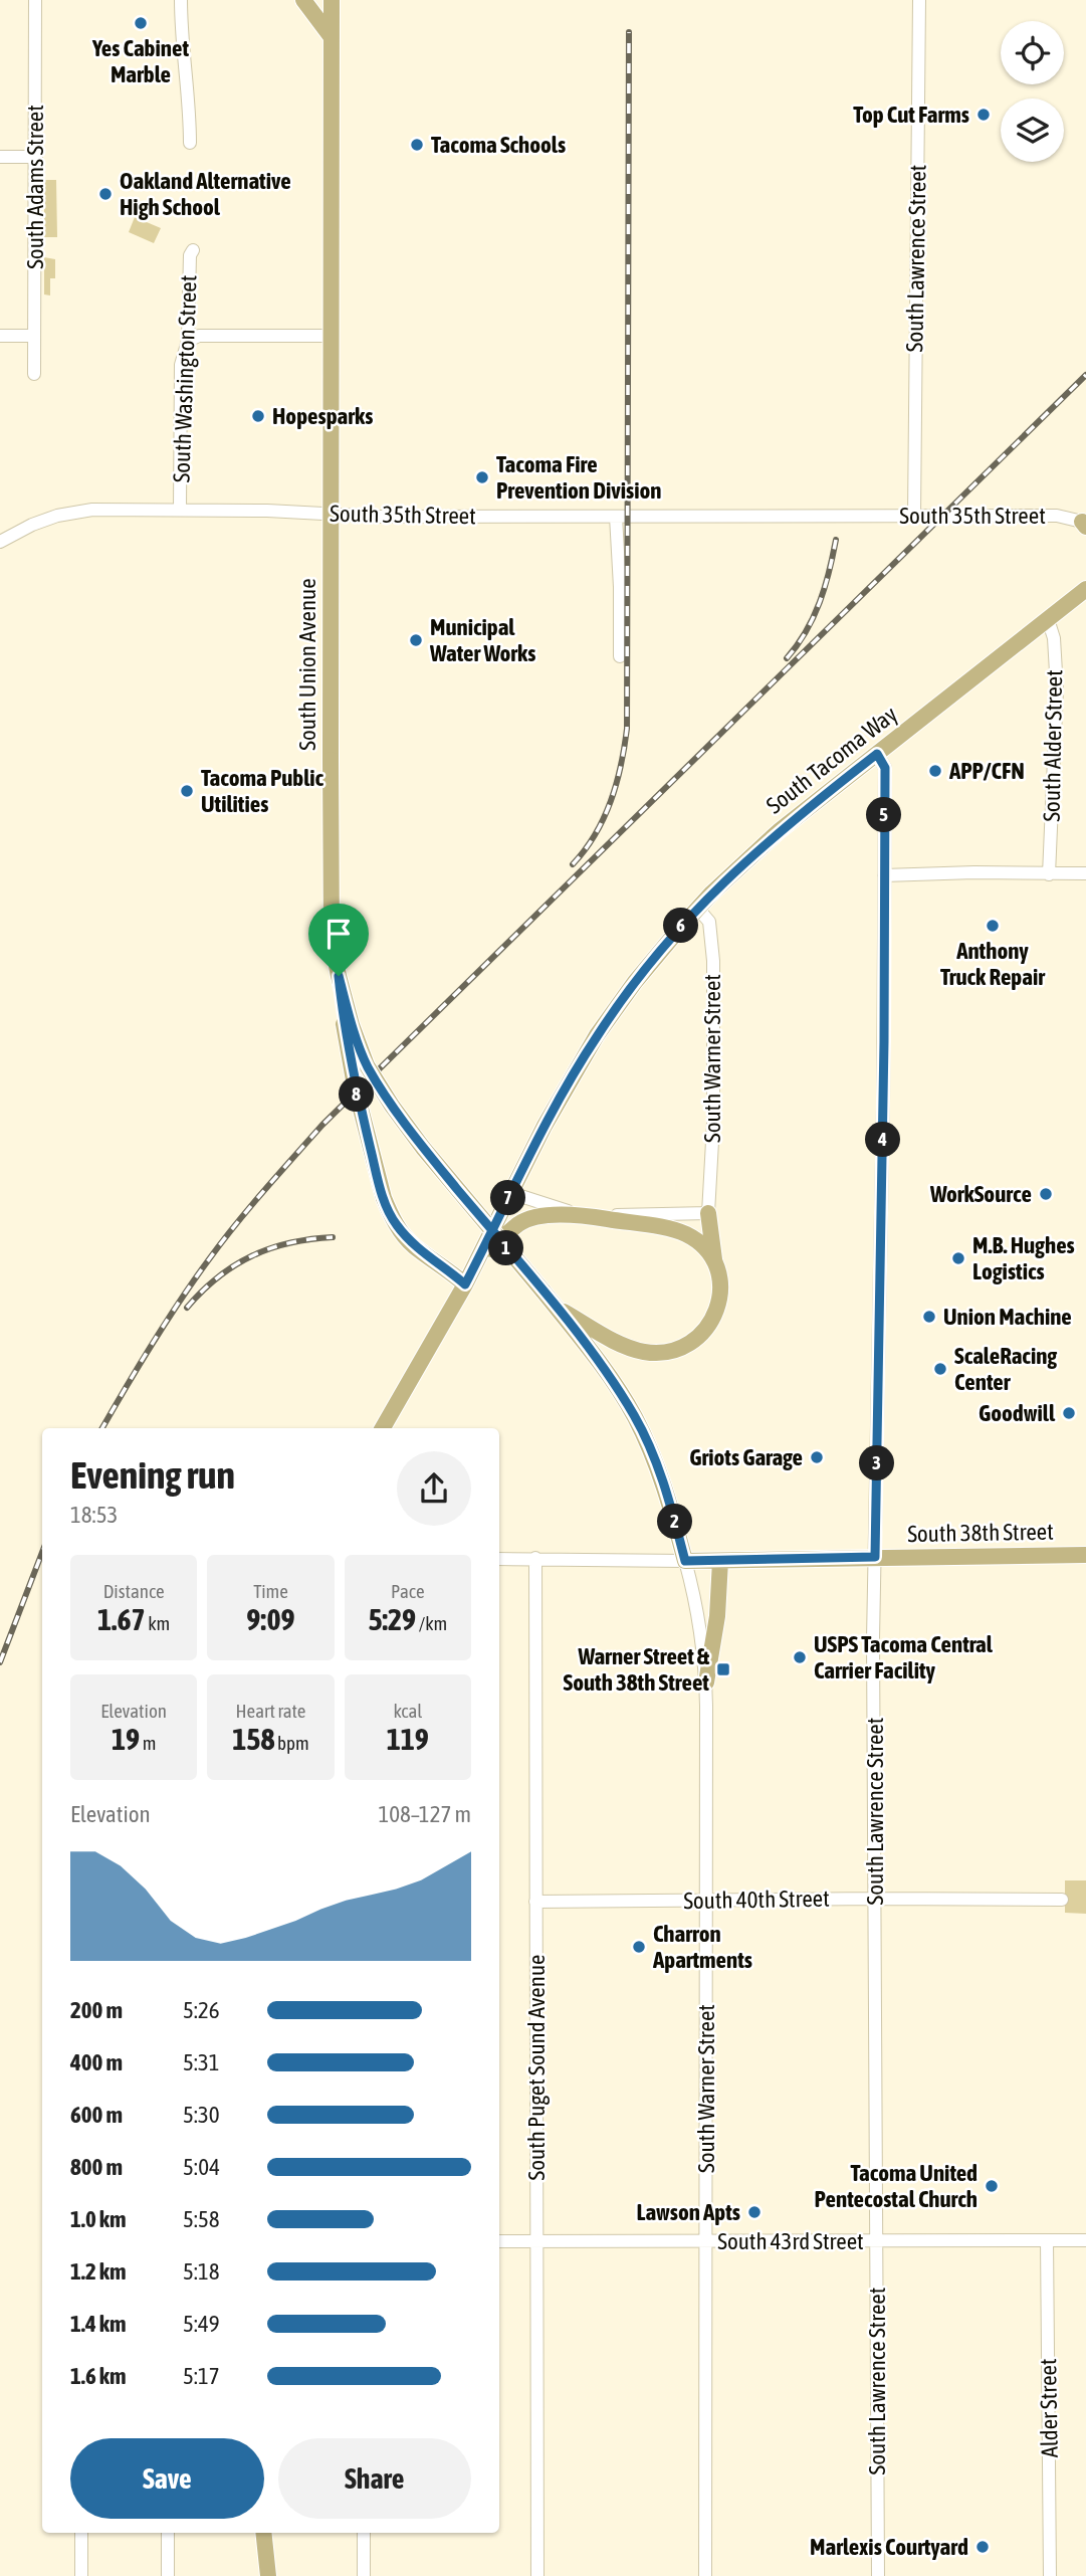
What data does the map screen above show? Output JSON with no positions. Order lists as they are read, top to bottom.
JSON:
{
  "streets": {
    "main road": ["South Union Avenue", "South Tacoma Way", "South 38th Street"],
    "street": [
      "South Adams Street",
      "South Lawrence Street",
      "South Washington Street",
      "South 35th Street",
      "South Alder Street",
      "South Warner Street",
      "South 40th Street",
      "South Puget Sound Avenue",
      "South 43rd Street",
      "Alder Street"
    ]
  },
  "crossings": [
    ["South Lawrence Street", "South 35th Street"],
    ["South Lawrence Street", "South Tacoma Way"],
    ["South Lawrence Street", "South 38th Street"],
    ["South Lawrence Street", "South 40th Street"],
    ["South Lawrence Street", "South 43rd Street"],
    ["South Washington Street", "South 35th Street"],
    ["South 35th Street", "South Union Avenue"],
    ["South Union Avenue", "South Warner Street"],
    ["South Union Avenue", "South 38th Street"],
    ["South Alder Street", "South Tacoma Way"],
    ["South Tacoma Way", "South Warner Street"],
    ["South Warner Street", "South 38th Street"],
    ["South Warner Street", "South 40th Street"],
    ["South Warner Street", "South 43rd Street"],
    ["South 38th Street", "South Puget Sound Avenue"],
    ["South 40th Street", "South Puget Sound Avenue"],
    ["South Puget Sound Avenue", "South 43rd Street"],
    ["South 43rd Street", "Alder Street"]
  ],
  "places": {
    "other": [
      "Yes Cabinet Marble",
      "Top Cut Farms",
      "Tacoma Schools",
      "Oakland Alternative High School",
      "Hopesparks",
      "Tacoma Fire Prevention Division",
      "Municipal Water Works",
      "APP/CFN",
      "Tacoma Public Utilities",
      "Anthony Truck Repair",
      "WorkSource",
      "M.B. Hughes Logistics",
      "Union Machine",
      "ScaleRacing Center",
      "Goodwill",
      "Griots Garage",
      "USPS Tacoma Central Carrier Facility",
      "Charron Apartments",
      "Tacoma United Pentecostal Church",
      "Lawson Apts",
      "Marlexis Courtyard"
    ],
    "transit": ["Warner Street & South 38th Street"]
  },
  "page": {
    "pins": [
      "5",
      "6",
      "8",
      "4",
      "7",
      "1",
      "3",
      "2"
    ],
    "heading": ["Evening run", "18:53"],
    "stats": [
      ["Distance", "1.67 km"],
      ["Time", "9:09"],
      ["Pace", "5:29 /km"],
      ["Elevation", "19 m"],
      ["Heart rate", "158 bpm"],
      ["kcal", "119"]
    ],
    "chart": ["Elevation", "108–127 m"],
    "list": [
      {
        "name": "200 m",
        "note": "5:26"
      },
      {
        "name": "400 m",
        "note": "5:31"
      },
      {
        "name": "600 m",
        "note": "5:30"
      },
      {
        "name": "800 m",
        "note": "5:04"
      },
      {
        "name": "1.0 km",
        "note": "5:58"
      },
      {
        "name": "1.2 km",
        "note": "5:18"
      },
      {
        "name": "1.4 km",
        "note": "5:49"
      },
      {
        "name": "1.6 km",
        "note": "5:17"
      }
    ],
    "buttons": ["Save", "Share"]
  }
}
